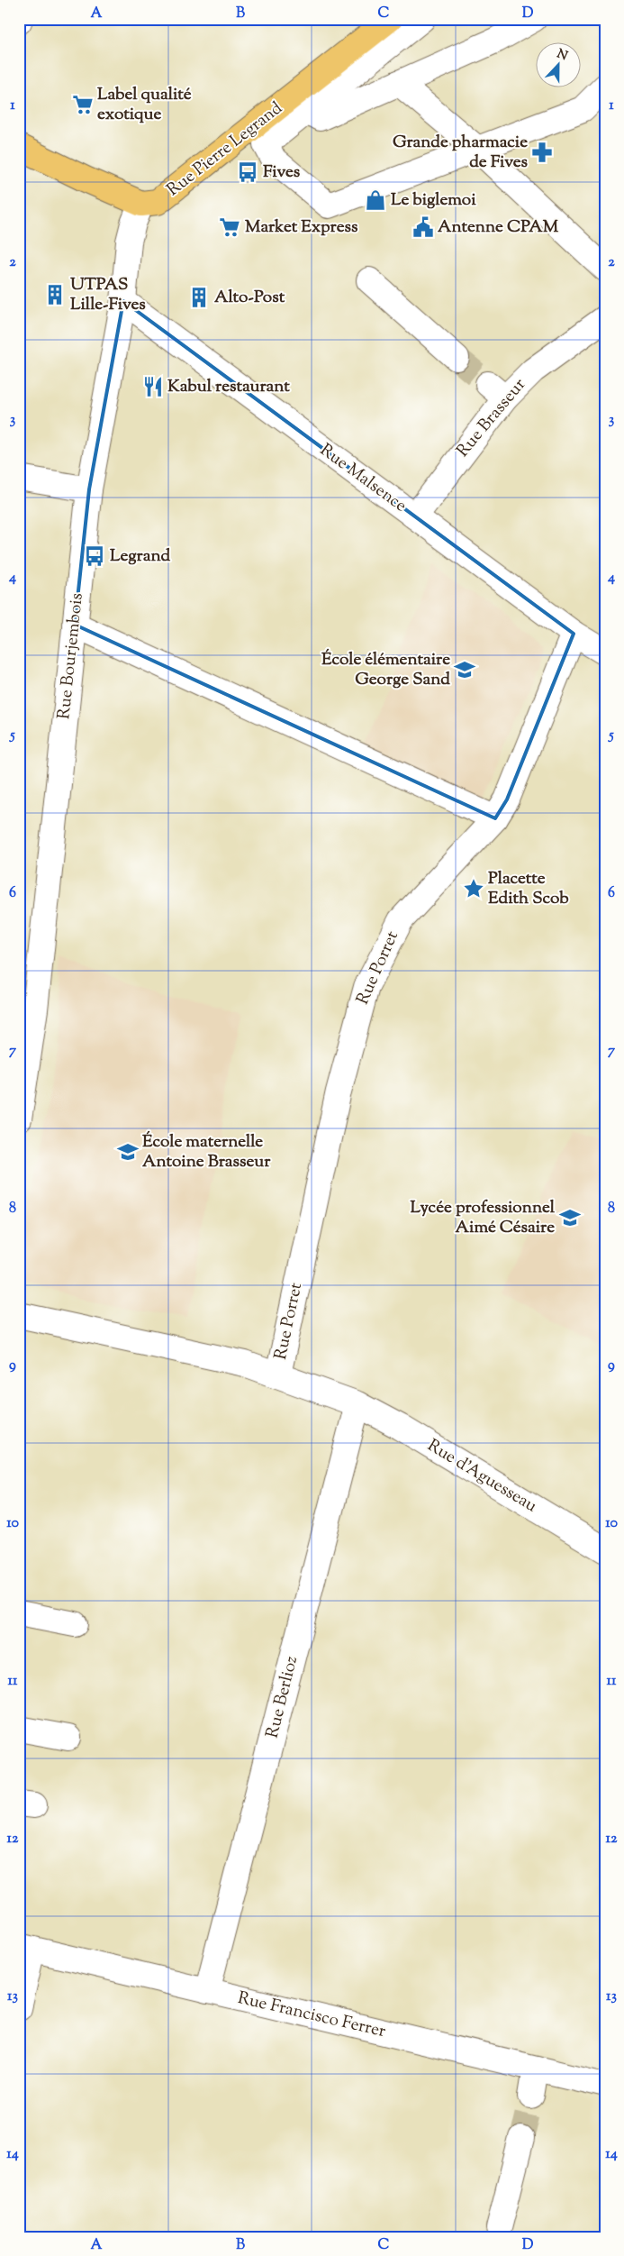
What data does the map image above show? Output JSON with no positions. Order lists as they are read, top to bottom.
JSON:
{
  "streets": {
    "main road": ["Rue Pierre Legrand"],
    "street": [
      "Rue Brasseur",
      "Rue Malsence",
      "Rue Bourjembois",
      "Rue Porret",
      "Rue d'Aguesseau",
      "Rue Berlioz",
      "Rue Francisco Ferrer"
    ]
  },
  "crossings": [
    ["Rue Pierre Legrand", "Rue Bourjembois"],
    ["Rue Brasseur", "Rue Malsence"],
    ["Rue Malsence", "Rue Bourjembois"],
    ["Rue Malsence", "Rue Porret"],
    ["Rue Porret", "Rue d'Aguesseau"],
    ["Rue Porret", "Rue Berlioz"],
    ["Rue d'Aguesseau", "Rue Berlioz"],
    ["Rue Berlioz", "Rue Francisco Ferrer"]
  ],
  "places": {
    "supermarket": ["Label qualité exotique", "Market Express"],
    "pharmacy": ["Grande pharmacie de Fives"],
    "bus stop": ["Fives", "Legrand"],
    "shop": ["Le biglemoi"],
    "public building": ["Antenne CPAM"],
    "building": ["UTPAS Lille-Fives", "Alto-Post"],
    "restaurant": ["Kabul restaurant"],
    "school or university": ["École élémentaire George Sand", "École maternelle Antoine Brasseur", "Lycée professionnel Aimé Césaire"],
    "place": ["Placette Edith Scob"]
  },
  "north": "top",
  "grid": {
    "columns": [
      "A",
      "B",
      "C",
      "D"
    ],
    "rows": [
      "1",
      "2",
      "3",
      "4",
      "5",
      "6",
      "7",
      "8",
      "9",
      "10",
      "11",
      "12",
      "13",
      "14"
    ]
  }
}
